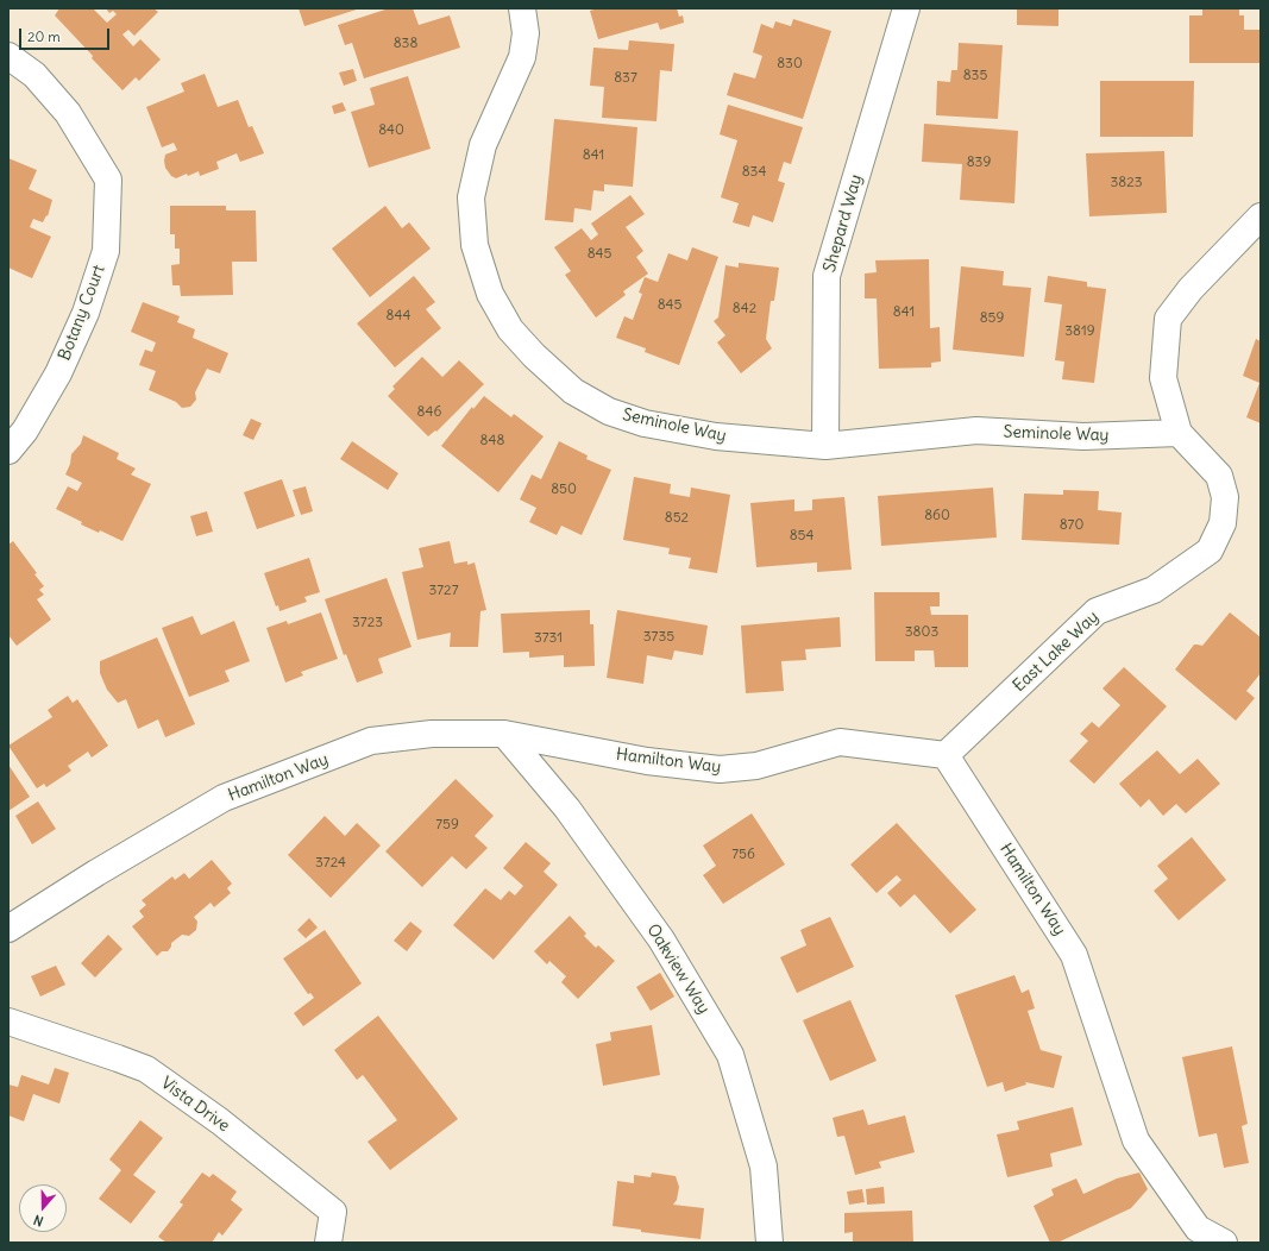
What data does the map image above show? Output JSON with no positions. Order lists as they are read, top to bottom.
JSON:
{
  "streets": {
    "street": [
      "Shepard Way",
      "Botany Court",
      "Seminole Way",
      "East Lake Way",
      "Hamilton Way",
      "Oakview Way",
      "Vista Drive"
    ]
  },
  "crossings": [
    ["Shepard Way", "Seminole Way"],
    ["Seminole Way", "East Lake Way"],
    ["East Lake Way", "Hamilton Way"],
    ["Hamilton Way", "Oakview Way"]
  ],
  "house_numbers": [
    "838",
    "830",
    "835",
    "837",
    "840",
    "841",
    "839",
    "834",
    "3823",
    "845",
    "845",
    "842",
    "841",
    "844",
    "859",
    "3819",
    "846",
    "848",
    "850",
    "860",
    "852",
    "870",
    "854",
    "3727",
    "3723",
    "3803",
    "3735",
    "3731",
    "759",
    "756",
    "3724"
  ],
  "scale_bar": "20 m",
  "north": "bottom"
}
